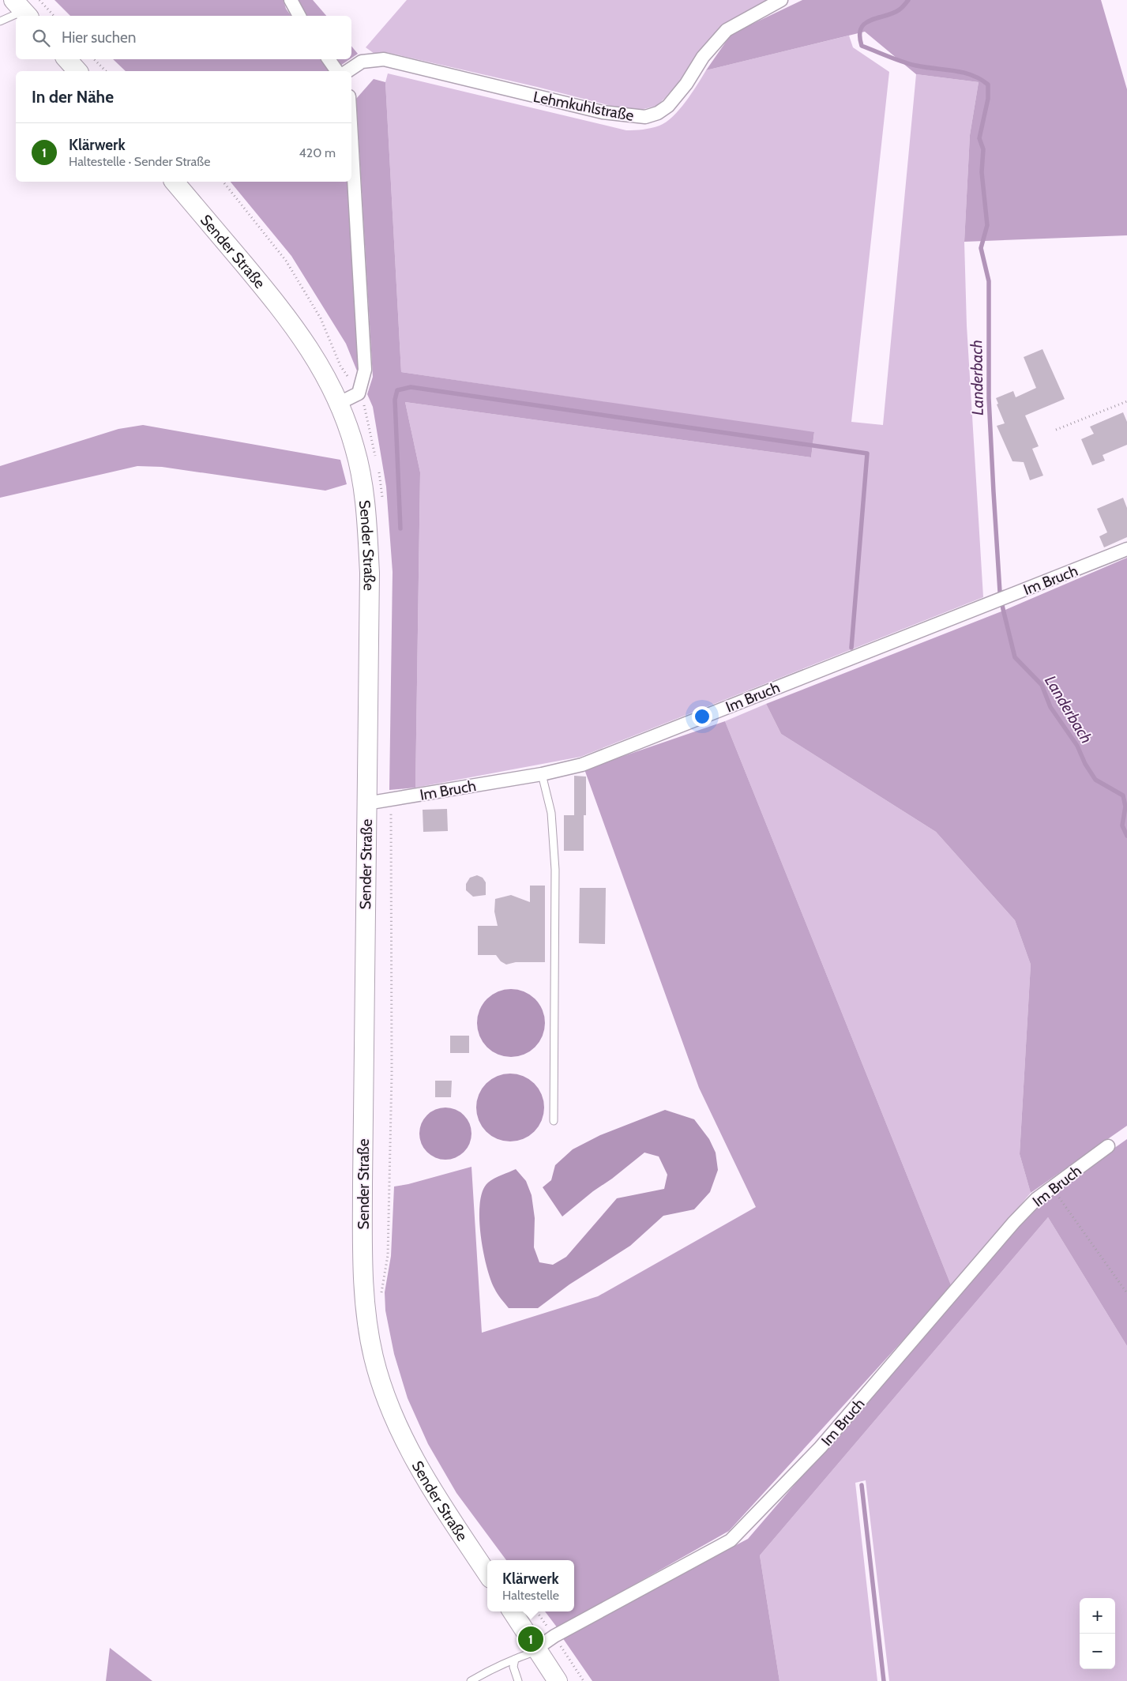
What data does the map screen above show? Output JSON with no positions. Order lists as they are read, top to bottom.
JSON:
{
  "streets": {
    "main road": ["Sender Straße"],
    "street": ["Lehmkuhlstraße", "Im Bruch"]
  },
  "crossings": [
    ["Sender Straße", "Im Bruch"]
  ],
  "water": ["Landerbach"],
  "page": {
    "search": "Hier suchen",
    "heading": "In der Nähe",
    "list": [
      {
        "mark": "1",
        "name": "Klärwerk",
        "note": "Haltestelle · Sender Straße",
        "value": "420 m"
      }
    ],
    "popup": ["Klärwerk", "Haltestelle"],
    "map_buttons": ["+", "−"],
    "pins": "1"
  }
}
